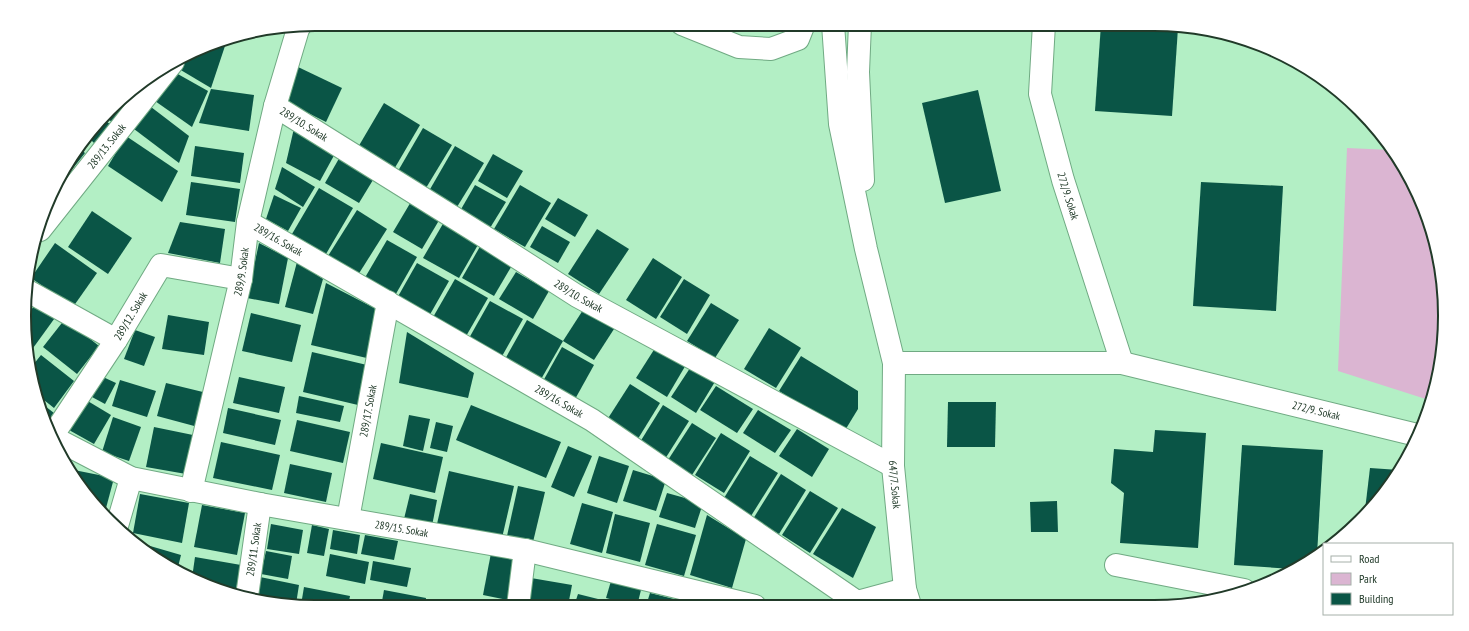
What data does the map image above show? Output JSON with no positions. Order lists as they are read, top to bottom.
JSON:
{
  "streets": {
    "street": [
      "289/10. Sokak",
      "289/13. Sokak",
      "272/9. Sokak",
      "289/16. Sokak",
      "289/9. Sokak",
      "289/12. Sokak",
      "289/17. Sokak",
      "647/7. Sokak",
      "289/15. Sokak",
      "289/11. Sokak"
    ]
  },
  "crossings": [
    ["289/10. Sokak", "289/9. Sokak"],
    ["289/10. Sokak", "647/7. Sokak"],
    ["272/9. Sokak", "647/7. Sokak"],
    ["289/16. Sokak", "289/9. Sokak"],
    ["289/16. Sokak", "289/17. Sokak"],
    ["289/9. Sokak", "289/12. Sokak"],
    ["289/9. Sokak", "289/15. Sokak"],
    ["289/17. Sokak", "289/15. Sokak"],
    ["289/15. Sokak", "289/11. Sokak"]
  ],
  "legend": ["Road", "Park", "Building"]
}
